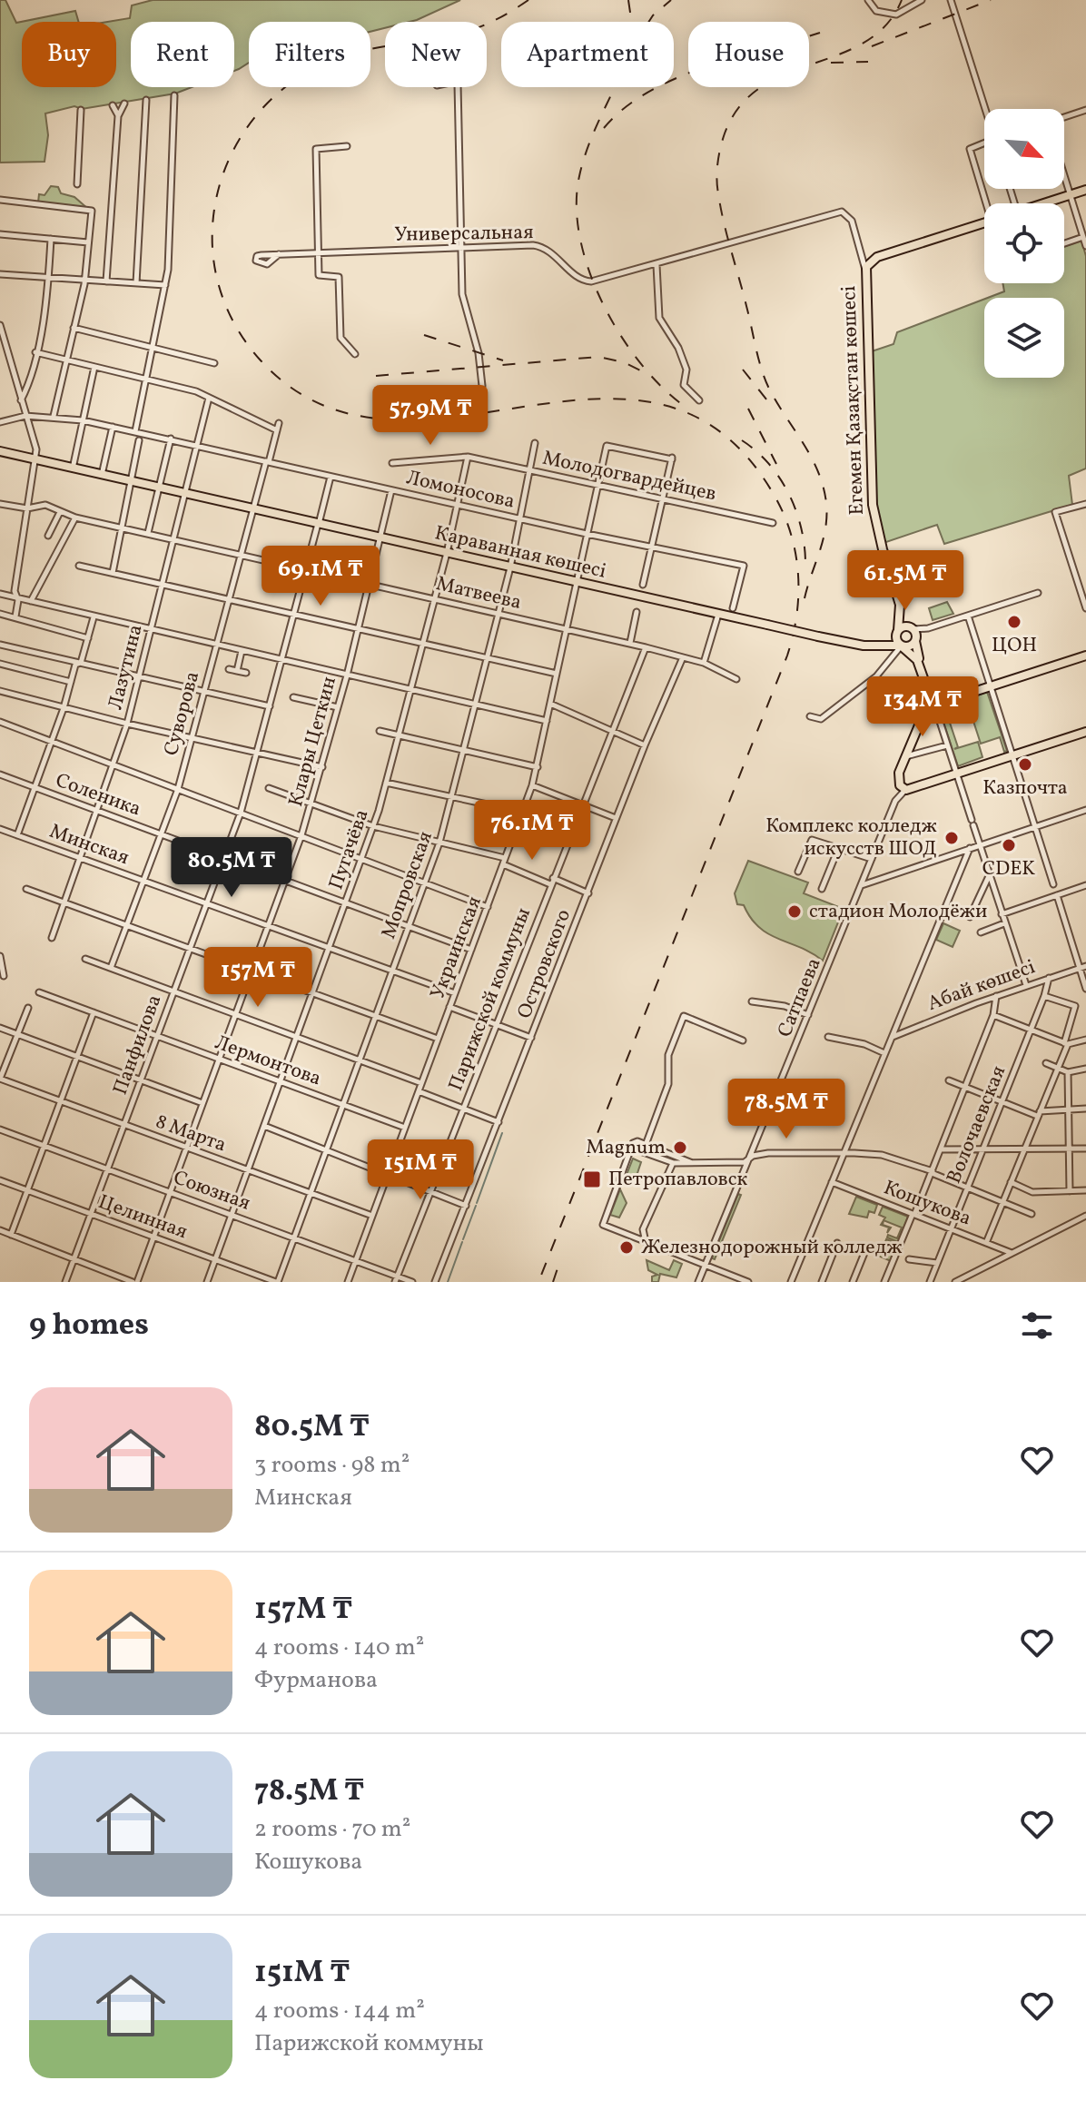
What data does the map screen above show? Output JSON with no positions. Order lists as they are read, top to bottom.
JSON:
{
  "streets": {
    "main road": ["Егемен Қазақстан көшесі", "Караванная көшесі"],
    "street": [
      "Универсальная",
      "Молодогвардейцев",
      "Ломоносова",
      "Матвеева",
      "Лазутина",
      "Суворова",
      "Клары Цеткин",
      "Соленика",
      "Минская",
      "Пугачёва",
      "Мопровская",
      "Украинская",
      "Островского",
      "Абай көшесі",
      "Сатпаева",
      "Парижской коммуны",
      "Панфилова",
      "Лермонтова",
      "Волочаевская",
      "8 Марта",
      "Союзная",
      "Кошукова",
      "Целинная"
    ]
  },
  "crossings": [
    ["Универсальная", "Егемен Қазақстан көшесі"],
    ["Егемен Қазақстан көшесі", "Караванная көшесі"],
    ["Молодогвардейцев", "Пугачёва"],
    ["Молодогвардейцев", "Мопровская"],
    ["Молодогвардейцев", "Украинская"],
    ["Ломоносова", "Лазутина"],
    ["Ломоносова", "Суворова"],
    ["Ломоносова", "Клары Цеткин"],
    ["Ломоносова", "Пугачёва"],
    ["Ломоносова", "Мопровская"],
    ["Ломоносова", "Украинская"],
    ["Ломоносова", "Панфилова"],
    ["Караванная көшесі", "Лазутина"],
    ["Караванная көшесі", "Суворова"],
    ["Караванная көшесі", "Клары Цеткин"],
    ["Караванная көшесі", "Пугачёва"],
    ["Караванная көшесі", "Мопровская"],
    ["Караванная көшесі", "Украинская"],
    ["Караванная көшесі", "Панфилова"],
    ["Матвеева", "Лазутина"],
    ["Матвеева", "Суворова"],
    ["Матвеева", "Клары Цеткин"],
    ["Матвеева", "Пугачёва"],
    ["Матвеева", "Мопровская"],
    ["Матвеева", "Украинская"],
    ["Матвеева", "Островского"],
    ["Матвеева", "Парижской коммуны"],
    ["Матвеева", "Панфилова"],
    ["Лазутина", "Суворова"],
    ["Лазутина", "Соленика"],
    ["Лазутина", "Минская"],
    ["Суворова", "Соленика"],
    ["Суворова", "Минская"],
    ["Клары Цеткин", "Соленика"],
    ["Клары Цеткин", "Минская"],
    ["Клары Цеткин", "Лермонтова"],
    ["Клары Цеткин", "8 Марта"],
    ["Клары Цеткин", "Союзная"],
    ["Клары Цеткин", "Целинная"],
    ["Соленика", "Пугачёва"],
    ["Соленика", "Мопровская"],
    ["Соленика", "Украинская"],
    ["Соленика", "Панфилова"],
    ["Минская", "Пугачёва"],
    ["Минская", "Мопровская"],
    ["Минская", "Украинская"],
    ["Минская", "Панфилова"],
    ["Пугачёва", "Лермонтова"],
    ["Пугачёва", "8 Марта"],
    ["Пугачёва", "Союзная"],
    ["Пугачёва", "Целинная"],
    ["Мопровская", "Лермонтова"],
    ["Мопровская", "8 Марта"],
    ["Мопровская", "Союзная"],
    ["Мопровская", "Целинная"],
    ["Украинская", "Лермонтова"],
    ["Украинская", "8 Марта"],
    ["Украинская", "Союзная"],
    ["Абай көшесі", "Волочаевская"],
    ["Парижской коммуны", "Союзная"],
    ["Панфилова", "Лермонтова"],
    ["Панфилова", "8 Марта"],
    ["Панфилова", "Союзная"],
    ["Панфилова", "Целинная"],
    ["Волочаевская", "Кошукова"]
  ],
  "places": {
    "other": [
      "ЦОН",
      "Казпочта",
      "Комплекс колледж искусств ШОД",
      "CDEK",
      "стадион Молодёжи",
      "Magnum",
      "Железнодорожный колледж"
    ],
    "transit": ["Петропавловск"]
  },
  "north": "bottom right",
  "page": {
    "chip": [
      "Buy",
      "Rent",
      "Filters",
      "New",
      "Apartment",
      "House"
    ],
    "price": [
      "57.9M ₸",
      "69.1M ₸",
      "61.5M ₸",
      "134M ₸",
      "76.1M ₸",
      "80.5M ₸",
      "157M ₸",
      "78.5M ₸",
      "151M ₸"
    ],
    "heading": "9 homes",
    "list": [
      {
        "name": "80.5M ₸",
        "note": "3 rooms · 98 m² · Минская"
      },
      {
        "name": "157M ₸",
        "note": "4 rooms · 140 m² · Фурманова"
      },
      {
        "name": "78.5M ₸",
        "note": "2 rooms · 70 m² · Кошукова"
      },
      {
        "name": "151M ₸",
        "note": "4 rooms · 144 m² · Парижской коммуны"
      }
    ]
  }
}
